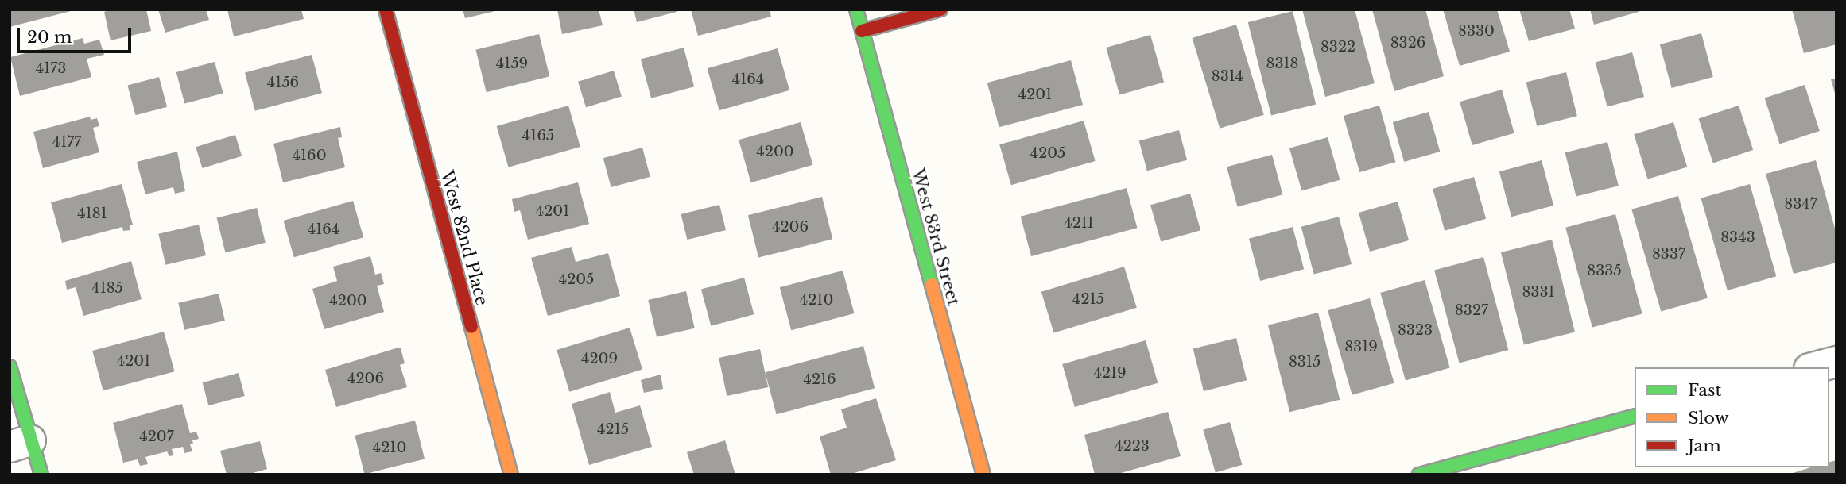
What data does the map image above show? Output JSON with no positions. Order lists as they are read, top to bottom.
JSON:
{
  "streets": {
    "street": ["West 83rd Street", "West 82nd Place"]
  },
  "house_numbers": [
    "8330",
    "8326",
    "8322",
    "4159",
    "8318",
    "4173",
    "8314",
    "4164",
    "4156",
    "4201",
    "4165",
    "4177",
    "4200",
    "4205",
    "4160",
    "8347",
    "4201",
    "4181",
    "4211",
    "4206",
    "4164",
    "8343",
    "8337",
    "8335",
    "4205",
    "4185",
    "8331",
    "4215",
    "4210",
    "4200",
    "8327",
    "8323",
    "8319",
    "4209",
    "4201",
    "8315",
    "4219",
    "4206",
    "4216",
    "4215",
    "4207",
    "4223",
    "4210"
  ],
  "legend": ["Fast", "Slow", "Jam"],
  "scale_bar": "20 m"
}
